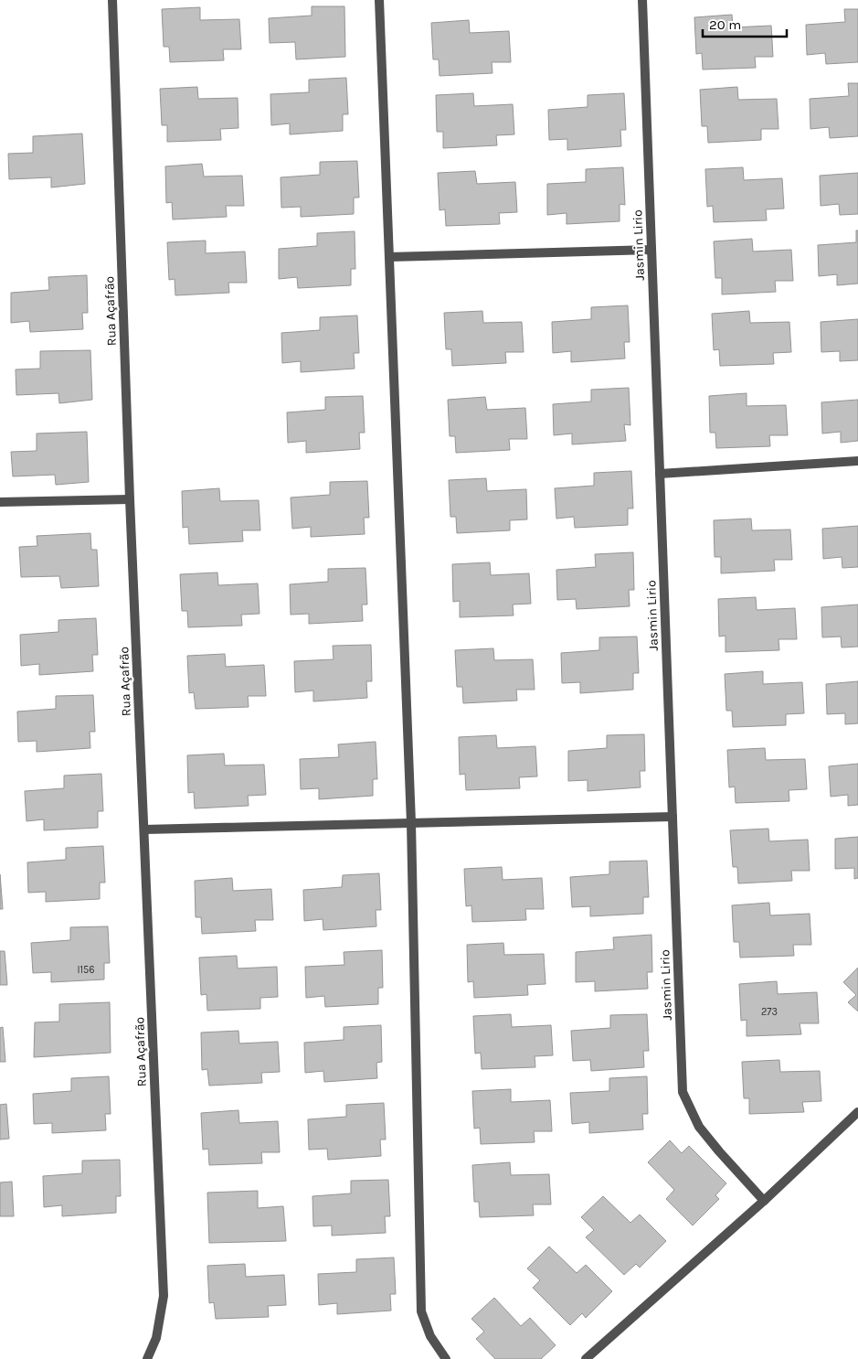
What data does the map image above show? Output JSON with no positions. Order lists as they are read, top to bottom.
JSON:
{
  "streets": {
    "street": ["Jasmin Lirio", "Rua Açafrão"]
  },
  "house_numbers": ["I156", "273"],
  "scale_bar": "20 m"
}
